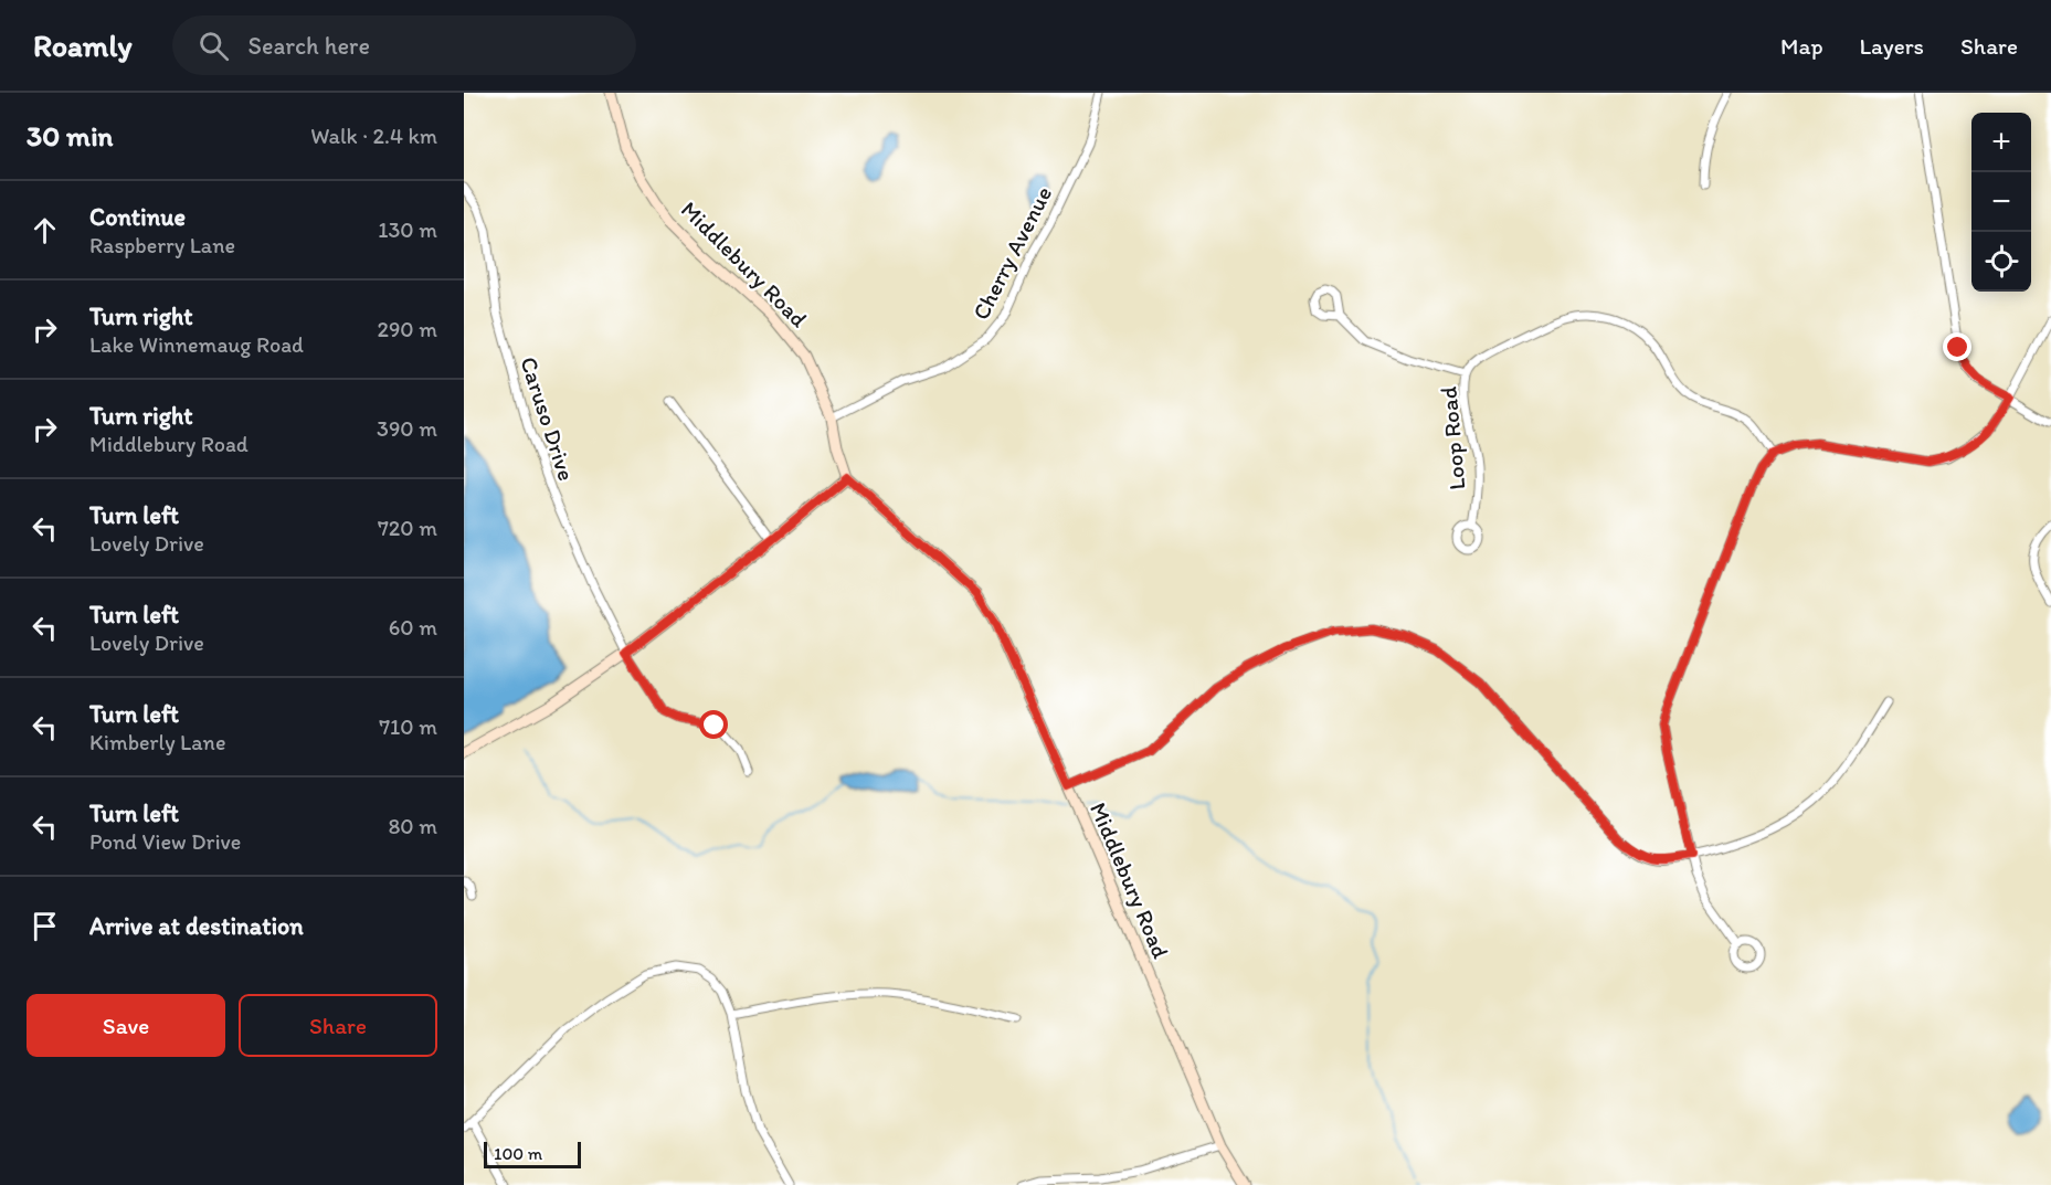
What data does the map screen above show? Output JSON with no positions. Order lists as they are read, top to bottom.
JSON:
{
  "streets": {
    "street": [
      "Cherry Avenue",
      "Middlebury Road",
      "Caruso Drive",
      "Loop Road"
    ]
  },
  "crossings": [
    ["Cherry Avenue", "Middlebury Road"]
  ],
  "scale_bar": "100 m",
  "page": {
    "header": "Roamly",
    "search": "Search here",
    "nav": ["Map", "Layers", "Share"],
    "heading": ["30 min", "Walk · 2.4 km"],
    "map_buttons": ["+", "−"],
    "list": [
      ["Continue", "Raspberry Lane", "130 m"],
      ["Turn right", "Lake Winnemaug Road", "290 m"],
      ["Turn right", "Middlebury Road", "390 m"],
      ["Turn left", "Lovely Drive", "720 m"],
      ["Turn left", "Lovely Drive", "60 m"],
      ["Turn left", "Kimberly Lane", "710 m"],
      ["Turn left", "Pond View Drive", "80 m"],
      "Arrive at destination"
    ],
    "buttons": ["Save", "Share"],
    "scale": "100 m"
  }
}
